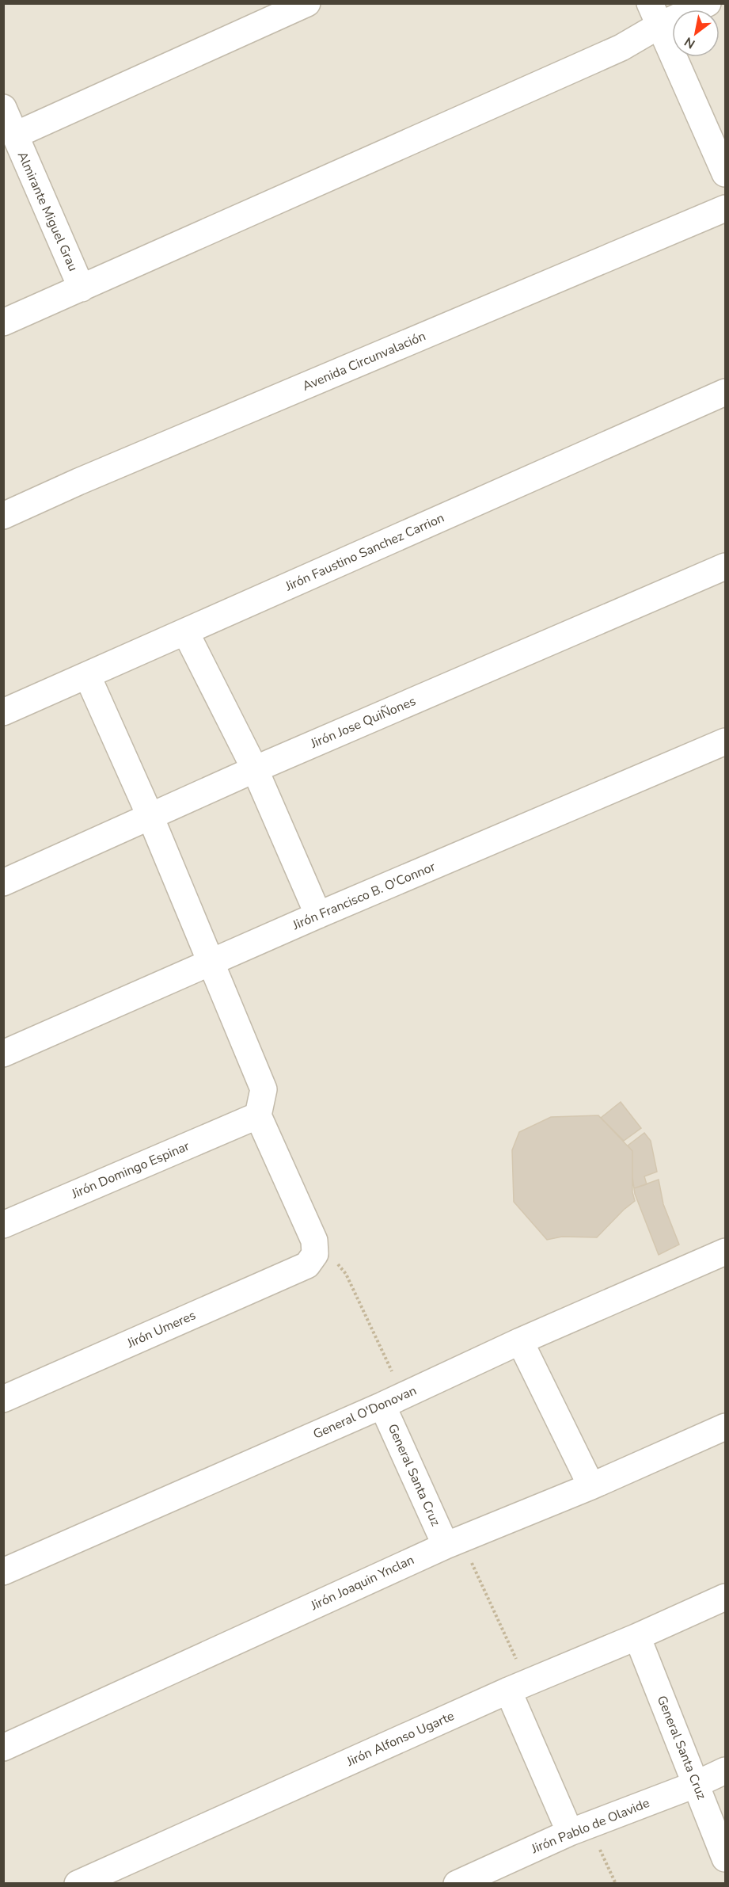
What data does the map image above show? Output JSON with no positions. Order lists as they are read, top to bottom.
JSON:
{
  "streets": {
    "street": [
      "Almirante Miguel Grau",
      "Avenida Circunvalación",
      "Jirón Faustino Sanchez Carrion",
      "Jirón Jose QuiÑones",
      "Jirón Francisco B. O'Connor",
      "Jirón Domingo Espinar",
      "Jirón Umeres",
      "General O'Donovan",
      "General Santa Cruz",
      "Jirón Joaquin Ynclan",
      "Jirón Alfonso Ugarte",
      "Jirón Pablo de Olavide"
    ]
  },
  "crossings": [
    ["General O'Donovan", "General Santa Cruz"],
    ["General Santa Cruz", "Jirón Joaquin Ynclan"],
    ["General Santa Cruz", "Jirón Alfonso Ugarte"],
    ["General Santa Cruz", "Jirón Pablo de Olavide"]
  ],
  "north": "bottom left"
}
